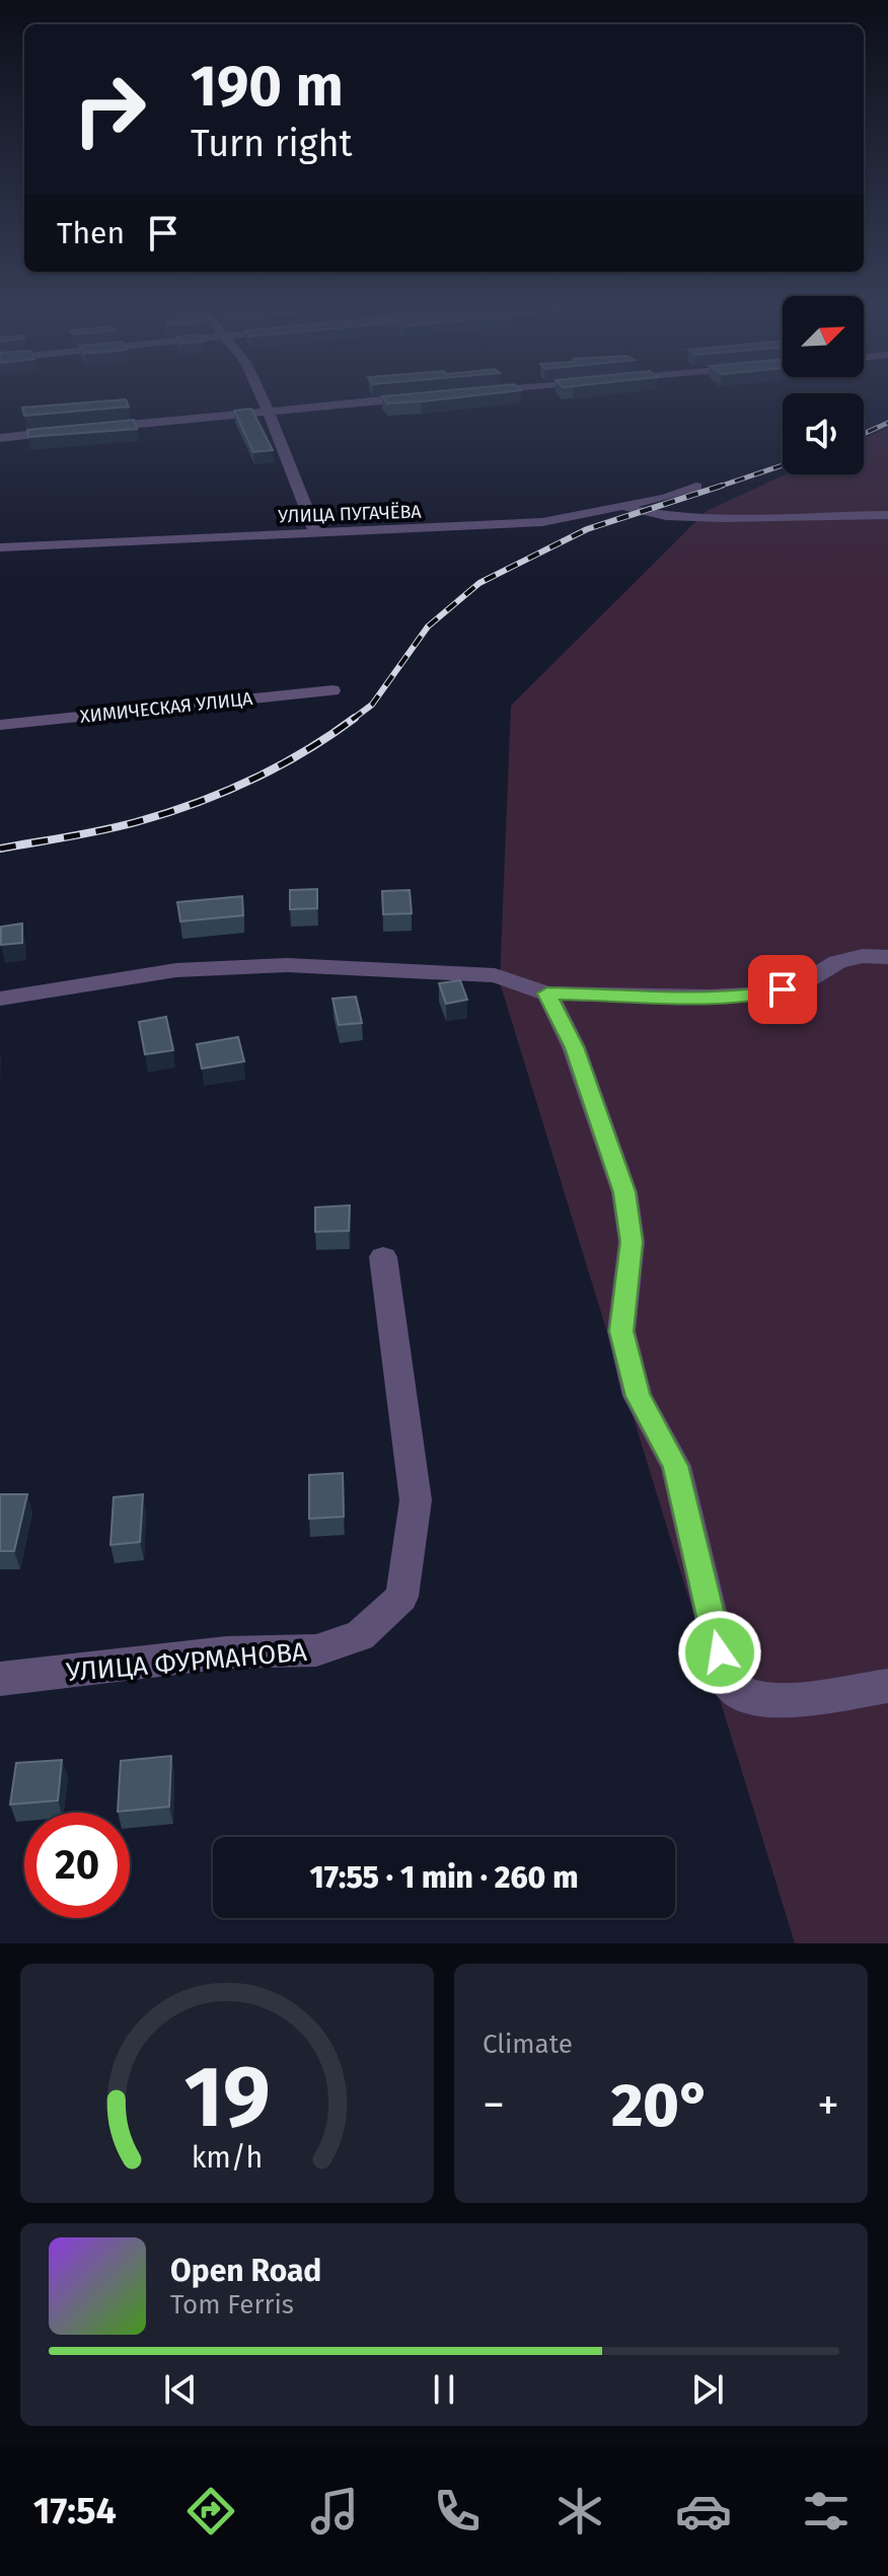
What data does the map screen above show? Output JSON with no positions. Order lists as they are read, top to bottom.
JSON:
{
  "streets": {
    "street": ["УЛИЦА ПУГАЧЁВА", "ХИМИЧЕСКАЯ УЛИЦА", "УЛИЦА ФУРМАНОВА"]
  },
  "north": "top right",
  "page": {
    "turn": ["190 m", "Turn right"],
    "then": "Then",
    "limit": "20",
    "trip": "17:55 · 1 min · 260 m",
    "tile": "Climate",
    "heat": ["−", "20°", "+"],
    "song": ["Open Road", "Tom Ferris"],
    "tabs": "17:54",
    "gauge": ["19", "km/h"]
  }
}
